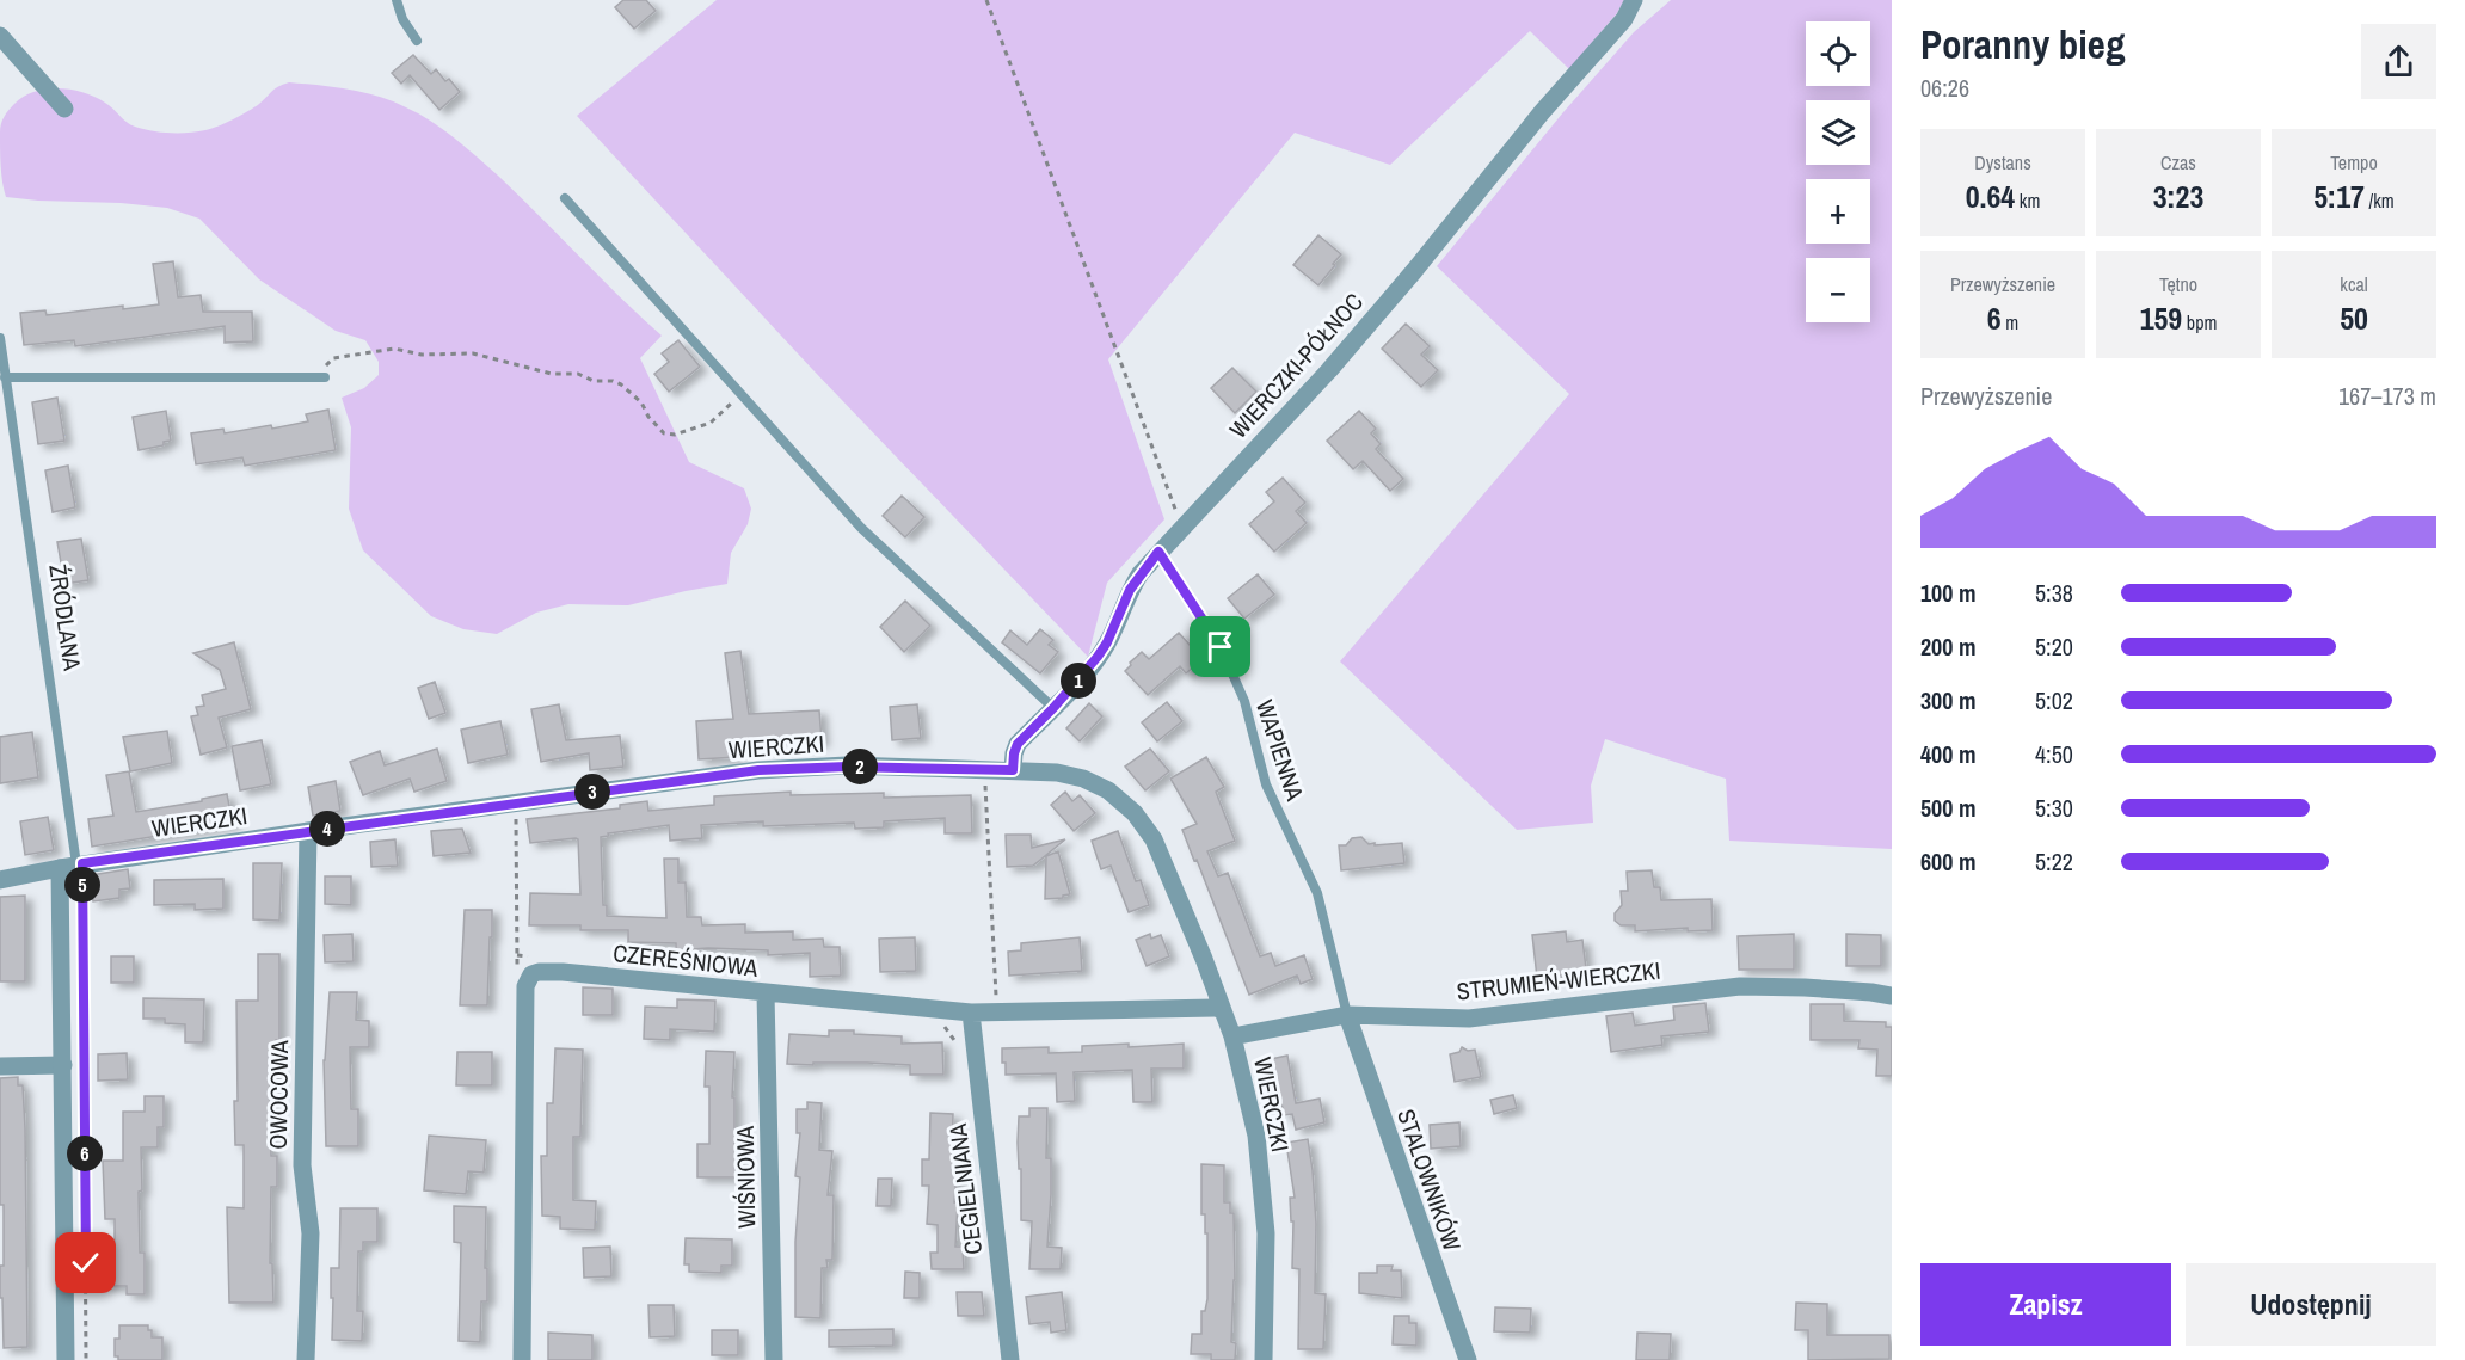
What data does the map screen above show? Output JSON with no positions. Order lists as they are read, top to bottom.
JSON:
{
  "streets": {
    "street": [
      "WIERCZKI-PÓŁNOC",
      "ŹRÓDLANA",
      "WIERCZKI",
      "CZEREŚNIOWA",
      "STRUMIEŃ-WIERCZKI",
      "OWOCOWA",
      "WIŚNIOWA",
      "STALOWNIKÓW",
      "CEGIELNIANA"
    ],
    "lane": ["WAPIENNA"]
  },
  "crossings": [
    ["WIERCZKI-PÓŁNOC", "WIERCZKI"],
    ["WIERCZKI-PÓŁNOC", "WAPIENNA"],
    ["ŹRÓDLANA", "WIERCZKI"],
    ["WIERCZKI", "CZEREŚNIOWA"],
    ["WIERCZKI", "STRUMIEŃ-WIERCZKI"],
    ["WIERCZKI", "OWOCOWA"],
    ["WAPIENNA", "STRUMIEŃ-WIERCZKI"],
    ["WAPIENNA", "STALOWNIKÓW"],
    ["CZEREŚNIOWA", "WIŚNIOWA"],
    ["CZEREŚNIOWA", "CEGIELNIANA"],
    ["STRUMIEŃ-WIERCZKI", "STALOWNIKÓW"]
  ],
  "page": {
    "heading": ["Poranny bieg", "06:26"],
    "map_buttons": ["+", "−"],
    "stats": [
      ["Dystans", "0.64 km"],
      ["Czas", "3:23"],
      ["Tempo", "5:17 /km"],
      ["Przewyższenie", "6 m"],
      ["Tętno", "159 bpm"],
      ["kcal", "50"]
    ],
    "chart": ["Przewyższenie", "167–173 m"],
    "list": [
      {
        "name": "100 m",
        "note": "5:38"
      },
      {
        "name": "200 m",
        "note": "5:20"
      },
      {
        "name": "300 m",
        "note": "5:02"
      },
      {
        "name": "400 m",
        "note": "4:50"
      },
      {
        "name": "500 m",
        "note": "5:30"
      },
      {
        "name": "600 m",
        "note": "5:22"
      }
    ],
    "pins": [
      "1",
      "2",
      "3",
      "4",
      "5",
      "6"
    ],
    "buttons": ["Zapisz", "Udostępnij"]
  }
}
